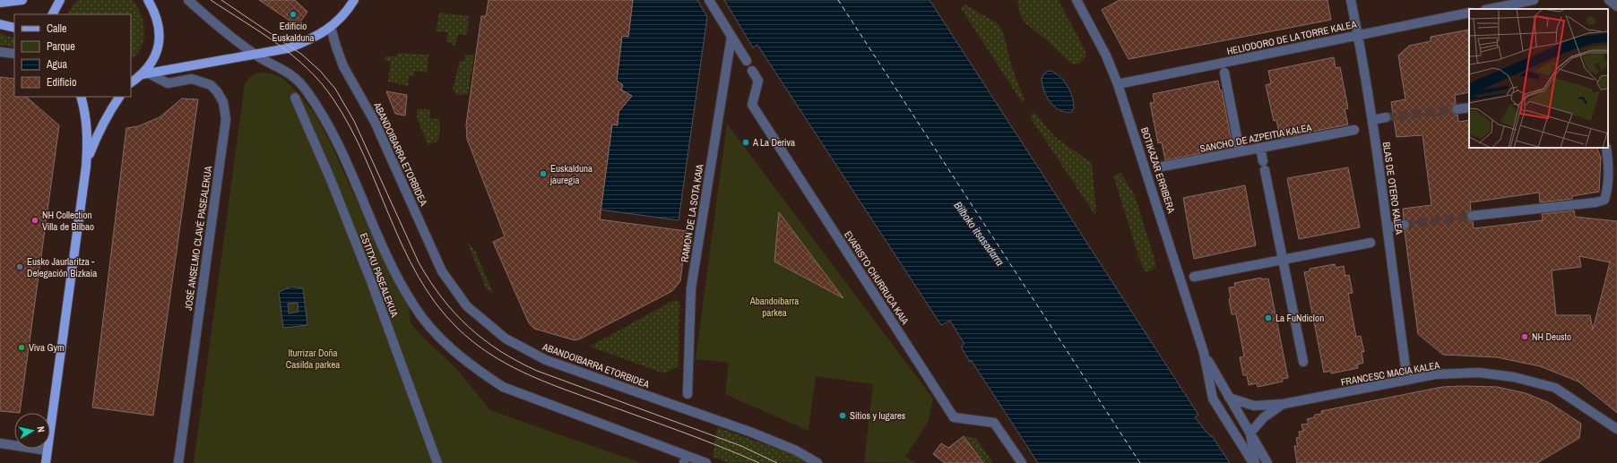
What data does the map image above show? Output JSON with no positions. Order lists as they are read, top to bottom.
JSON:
{
  "streets": {
    "street": [
      "HELIODORO DE LA TORRE KALEA",
      "SANCHO DE AZPEITIA KALEA",
      "ABANDOIBARRA ETORBIDEA",
      "BOTIKAZAR ERRIBERA",
      "BLAS DE OTERO KALEA",
      "RAMON DE LA SOTA KAIA",
      "JOSÉ ANSELMO CLAVÉ PASEALEKUA",
      "ESTITXU PASEALEKUA",
      "EVARISTO CHURRUCA KAIA",
      "FRANCESC MACIA KALEA"
    ]
  },
  "crossings": [
    ["HELIODORO DE LA TORRE KALEA", "BOTIKAZAR ERRIBERA"],
    ["HELIODORO DE LA TORRE KALEA", "BLAS DE OTERO KALEA"],
    ["BOTIKAZAR ERRIBERA", "FRANCESC MACIA KALEA"],
    ["BLAS DE OTERO KALEA", "FRANCESC MACIA KALEA"]
  ],
  "water": ["Bilboko itsasadarra"],
  "parks": ["Abandoibarra parkea", "Iturrizar Doña Casilda parkea"],
  "places": [
    "Edificio Euskalduna",
    "A La Deriva",
    "Euskalduna jauregia",
    "NH Collection Villa de Bilbao",
    "Eusko Jaurlaritza - Delegación Bizkaia",
    "La FuNdicIon",
    "NH Deusto",
    "Viva Gym",
    "Sitios y lugares"
  ],
  "legend": [
    "Calle",
    "Parque",
    "Agua",
    "Edificio"
  ],
  "north": "right"
}
